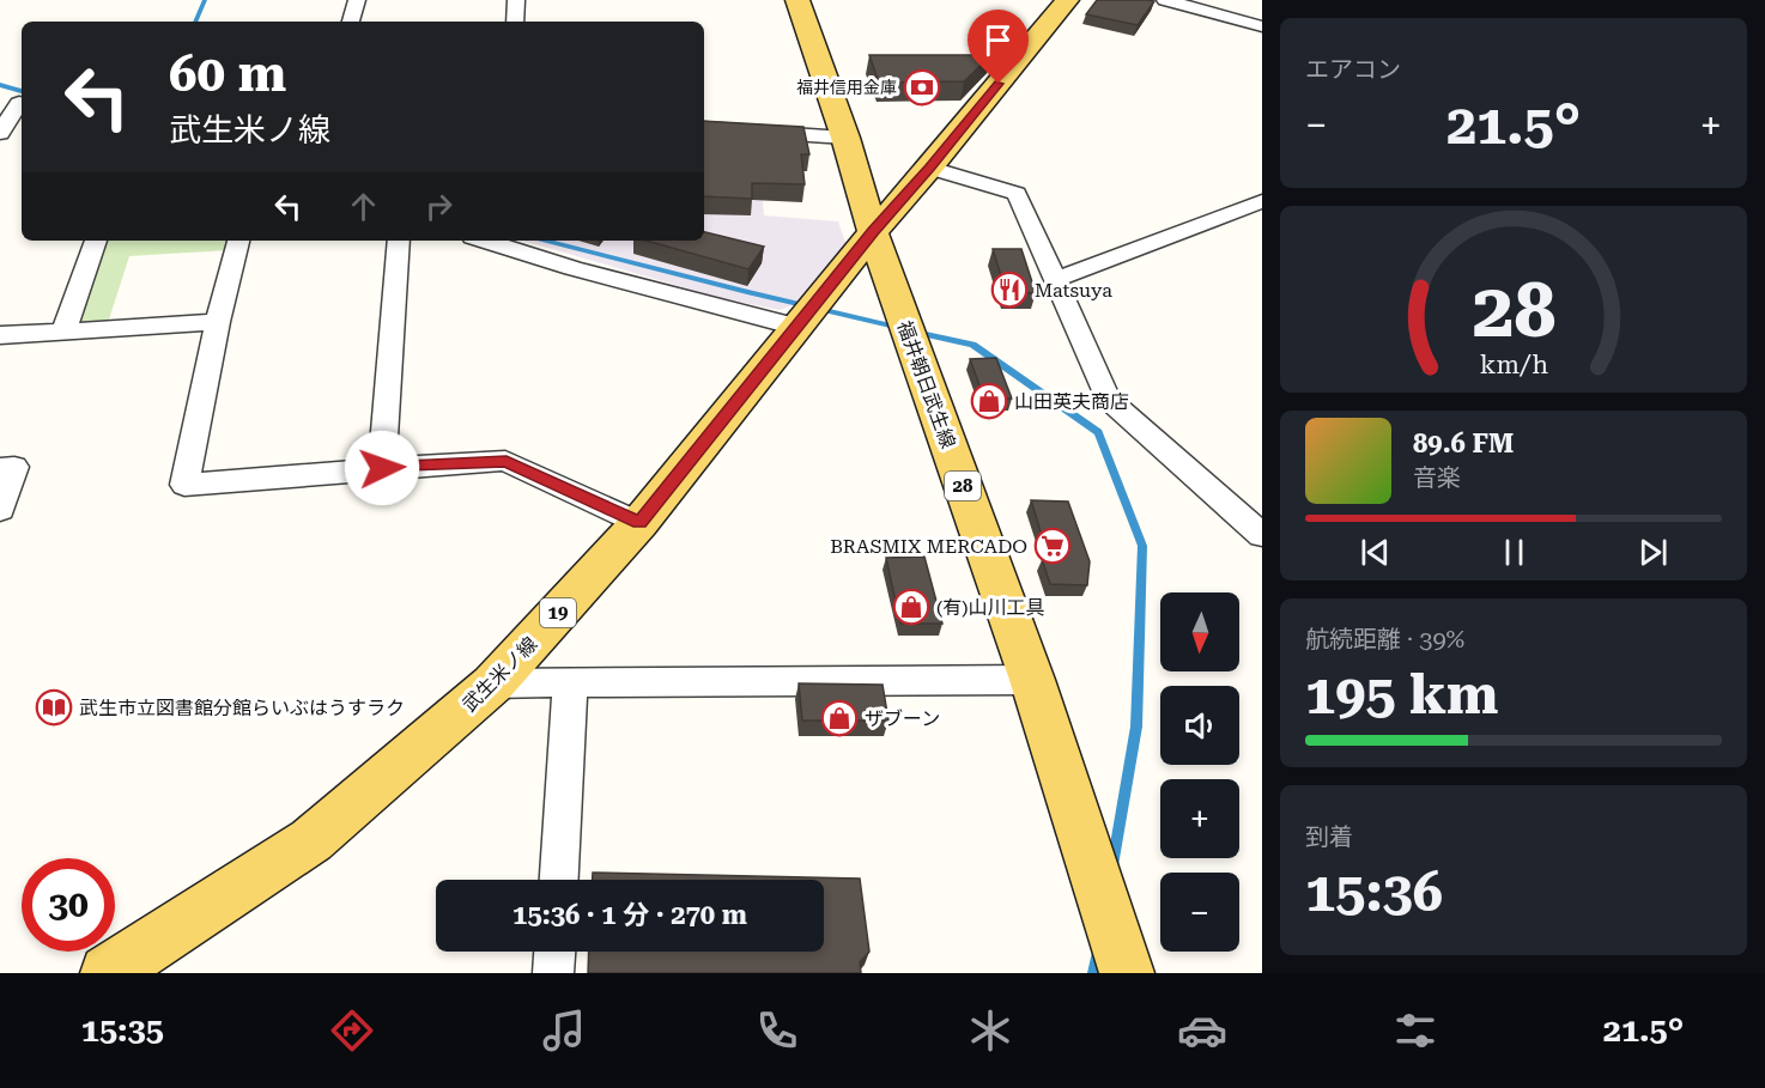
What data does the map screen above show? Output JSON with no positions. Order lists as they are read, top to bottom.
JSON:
{
  "streets": {
    "main road": [
      "福井朝日武生線",
      "28",
      "19",
      "武生米ノ線"
    ]
  },
  "crossings": [
    ["福井朝日武生線", "武生米ノ線"]
  ],
  "places": {
    "bank": ["福井信用金庫"],
    "restaurant": ["Matsuya"],
    "shop": ["山田英夫商店", "(有)山川工具", "ザブーン"],
    "supermarket": ["BRASMIX MERCADO"],
    "library": ["武生市立図書館分館らいぶはうすラク"]
  },
  "north": "bottom",
  "page": {
    "tile": [
      "エアコン",
      ["航続距離 · 39%", "195 km"],
      ["到着", "15:36"]
    ],
    "turn": ["60 m", "武生米ノ線"],
    "heat": ["−", "21.5°", "+"],
    "song": ["89.6 FM", "音楽"],
    "map_buttons": ["+", "−"],
    "limit": "30",
    "trip": "15:36 · 1 分 · 270 m",
    "tabs": ["15:35", "21.5°"],
    "gauge": ["28", "km/h"]
  }
}
